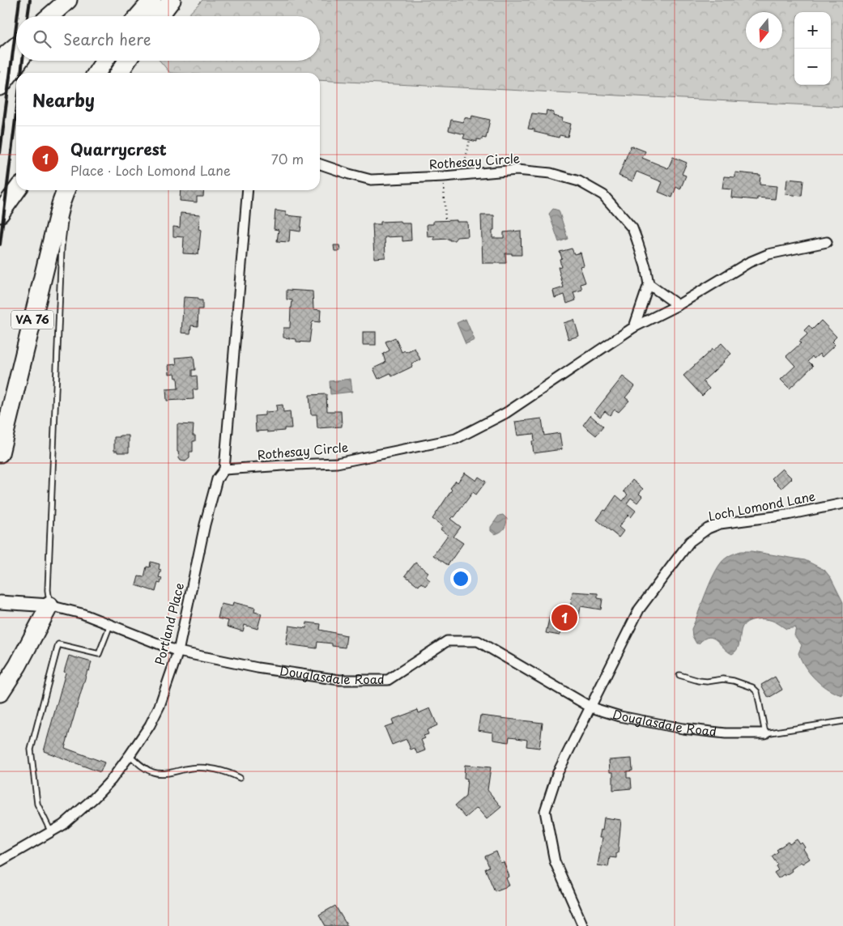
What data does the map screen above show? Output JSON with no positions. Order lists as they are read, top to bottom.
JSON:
{
  "streets": {
    "highway": ["VA 76"],
    "street": [
      "Rothesay Circle",
      "Loch Lomond Lane",
      "Portland Place",
      "Douglasdale Road"
    ]
  },
  "crossings": [
    ["Rothesay Circle", "Portland Place"],
    ["Loch Lomond Lane", "Douglasdale Road"],
    ["Portland Place", "Douglasdale Road"]
  ],
  "north": "bottom",
  "page": {
    "map_buttons": ["+", "−"],
    "search": "Search here",
    "heading": "Nearby",
    "list": [
      {
        "mark": "1",
        "name": "Quarrycrest",
        "note": "Place · Loch Lomond Lane",
        "value": "70 m"
      }
    ],
    "pins": "1"
  }
}
